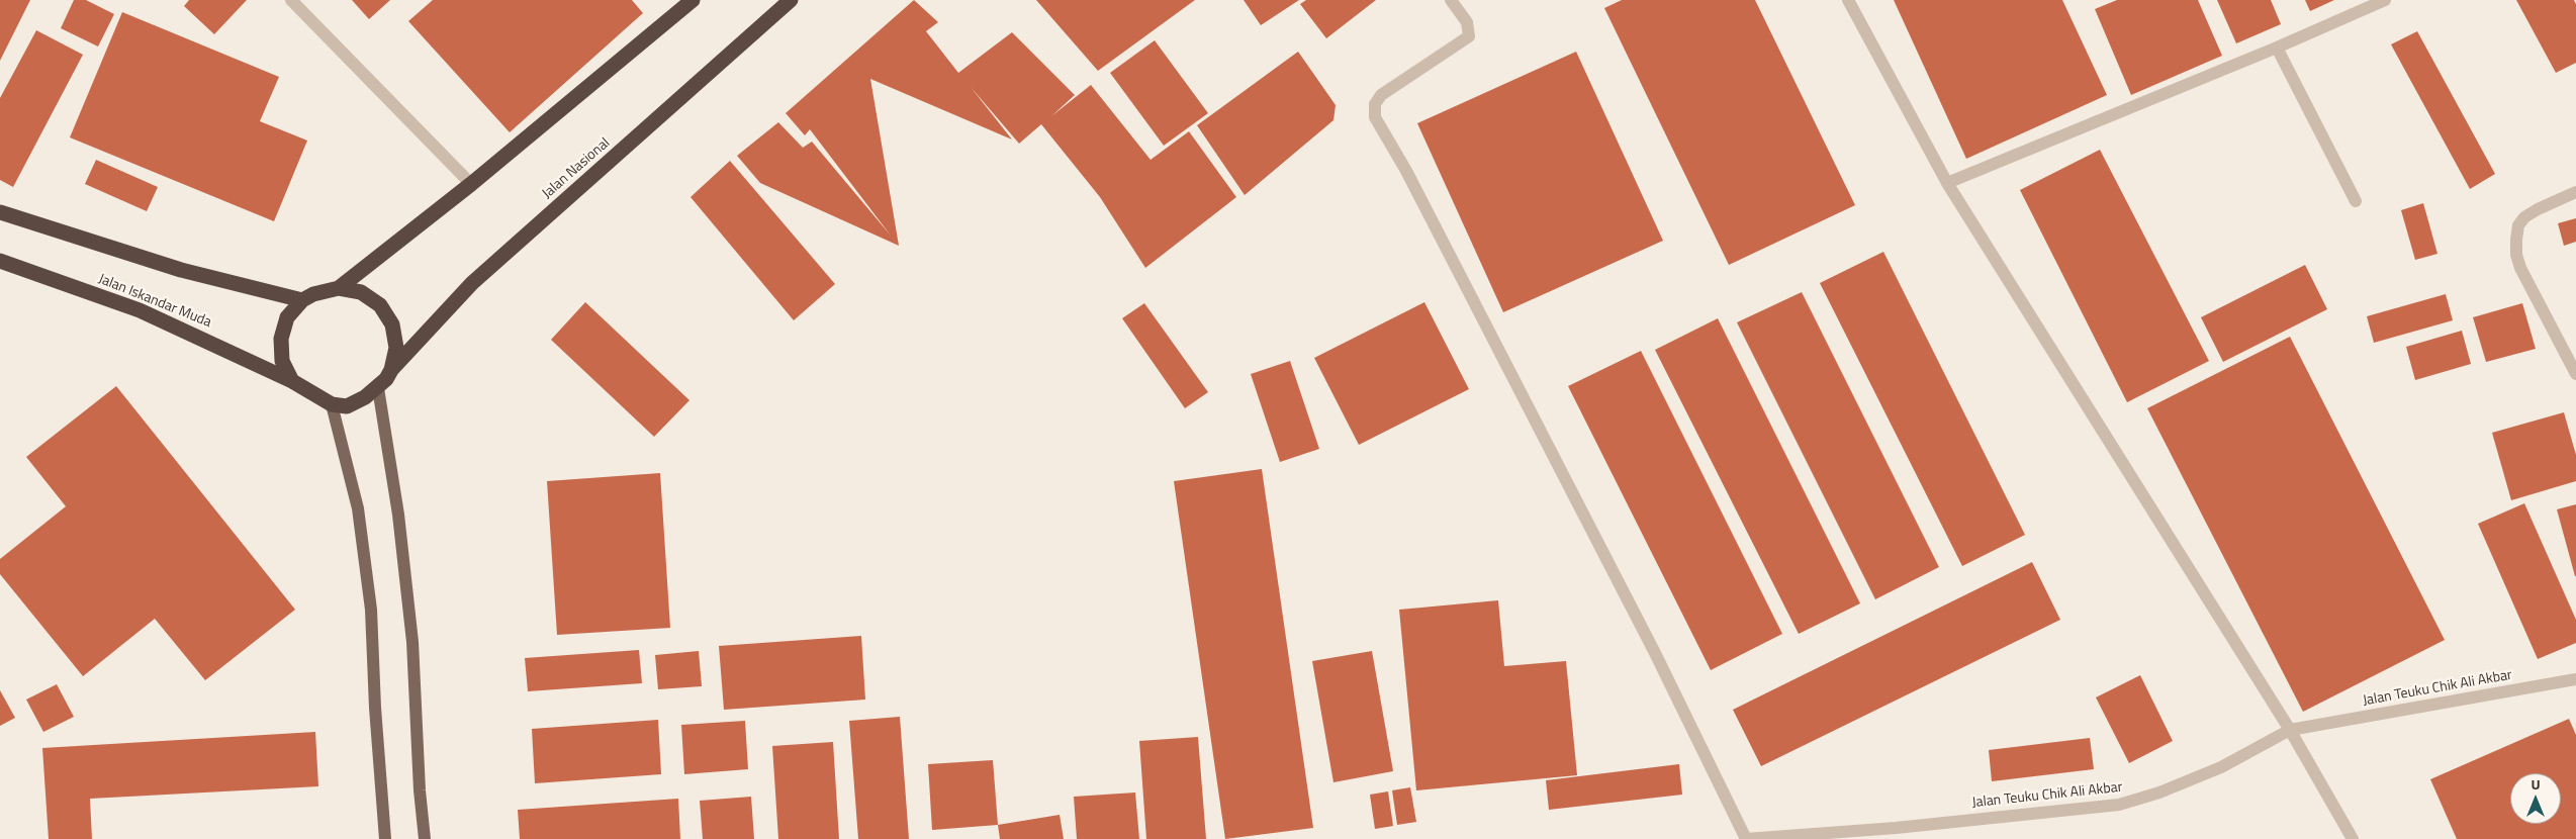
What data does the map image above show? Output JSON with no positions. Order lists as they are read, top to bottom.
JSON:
{
  "streets": {
    "highway": ["Jalan Nasional", "Jalan Iskandar Muda"],
    "street": ["Jalan Teuku Chik Ali Akbar"]
  },
  "crossings": [
    ["Jalan Nasional", "Jalan Iskandar Muda"]
  ],
  "north": "top"
}
